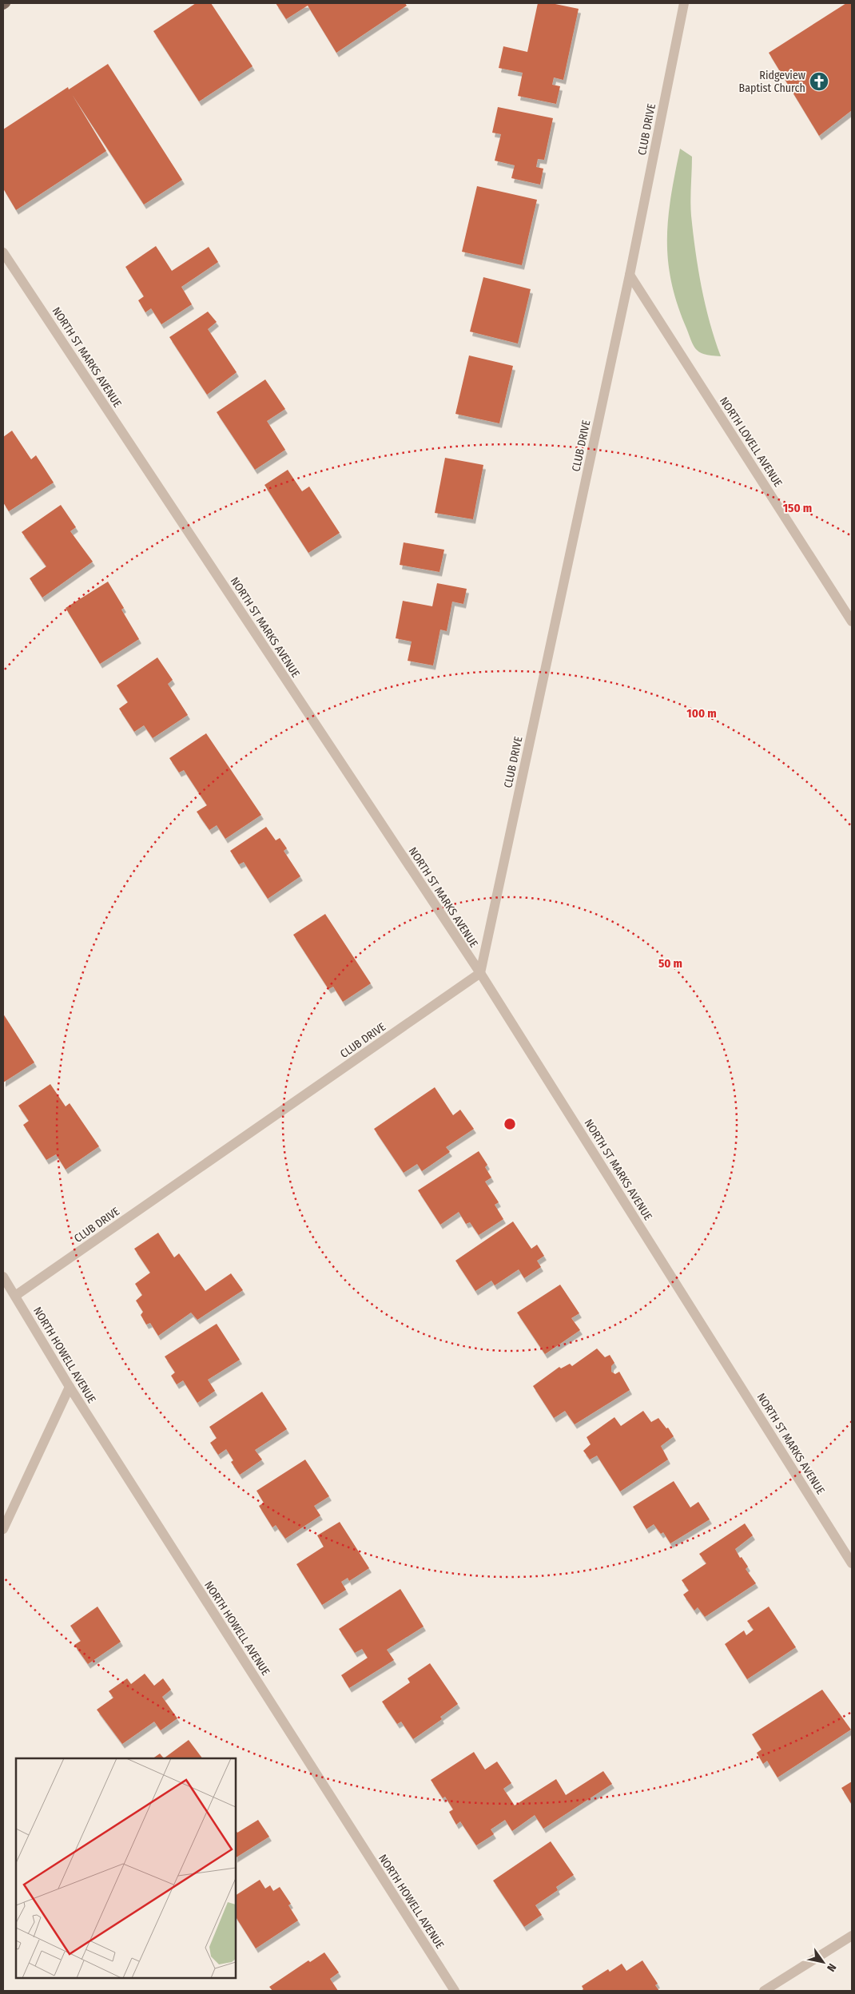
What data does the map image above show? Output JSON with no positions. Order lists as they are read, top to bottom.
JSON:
{
  "streets": {
    "street": [
      "CLUB DRIVE",
      "NORTH ST MARKS AVENUE",
      "NORTH LOVELL AVENUE",
      "NORTH HOWELL AVENUE"
    ]
  },
  "crossings": [
    ["CLUB DRIVE", "NORTH ST MARKS AVENUE"],
    ["CLUB DRIVE", "NORTH LOVELL AVENUE"],
    ["CLUB DRIVE", "NORTH HOWELL AVENUE"]
  ],
  "places": {
    "church": ["Ridgeview Baptist Church"]
  },
  "north": "bottom right",
  "rings": ["150 m", "100 m", "50 m"]
}
